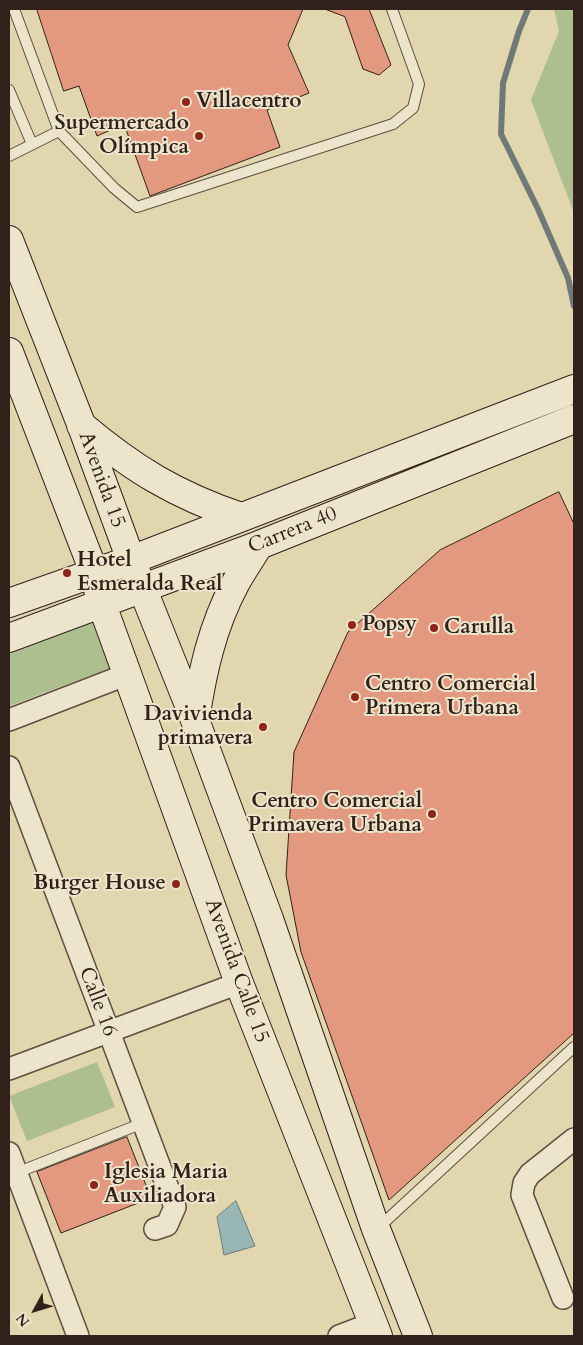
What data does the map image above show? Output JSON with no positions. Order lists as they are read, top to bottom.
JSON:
{
  "streets": {
    "main road": ["Avenida 15", "Carrera 40", "Avenida Calle 15"],
    "street": ["Calle 16"]
  },
  "crossings": [
    ["Avenida 15", "Carrera 40"],
    ["Avenida 15", "Avenida Calle 15"],
    ["Carrera 40", "Avenida Calle 15"]
  ],
  "places": [
    "Villacentro",
    "Supermercado Olímpica",
    "Hotel Esmeralda Real",
    "Popsy",
    "Carulla",
    "Centro Comercial Primera Urbana",
    "Davivienda primavera",
    "Centro Comercial Primavera Urbana",
    "Burger House",
    "Iglesia Maria Auxiliadora"
  ],
  "north": "bottom left"
}
